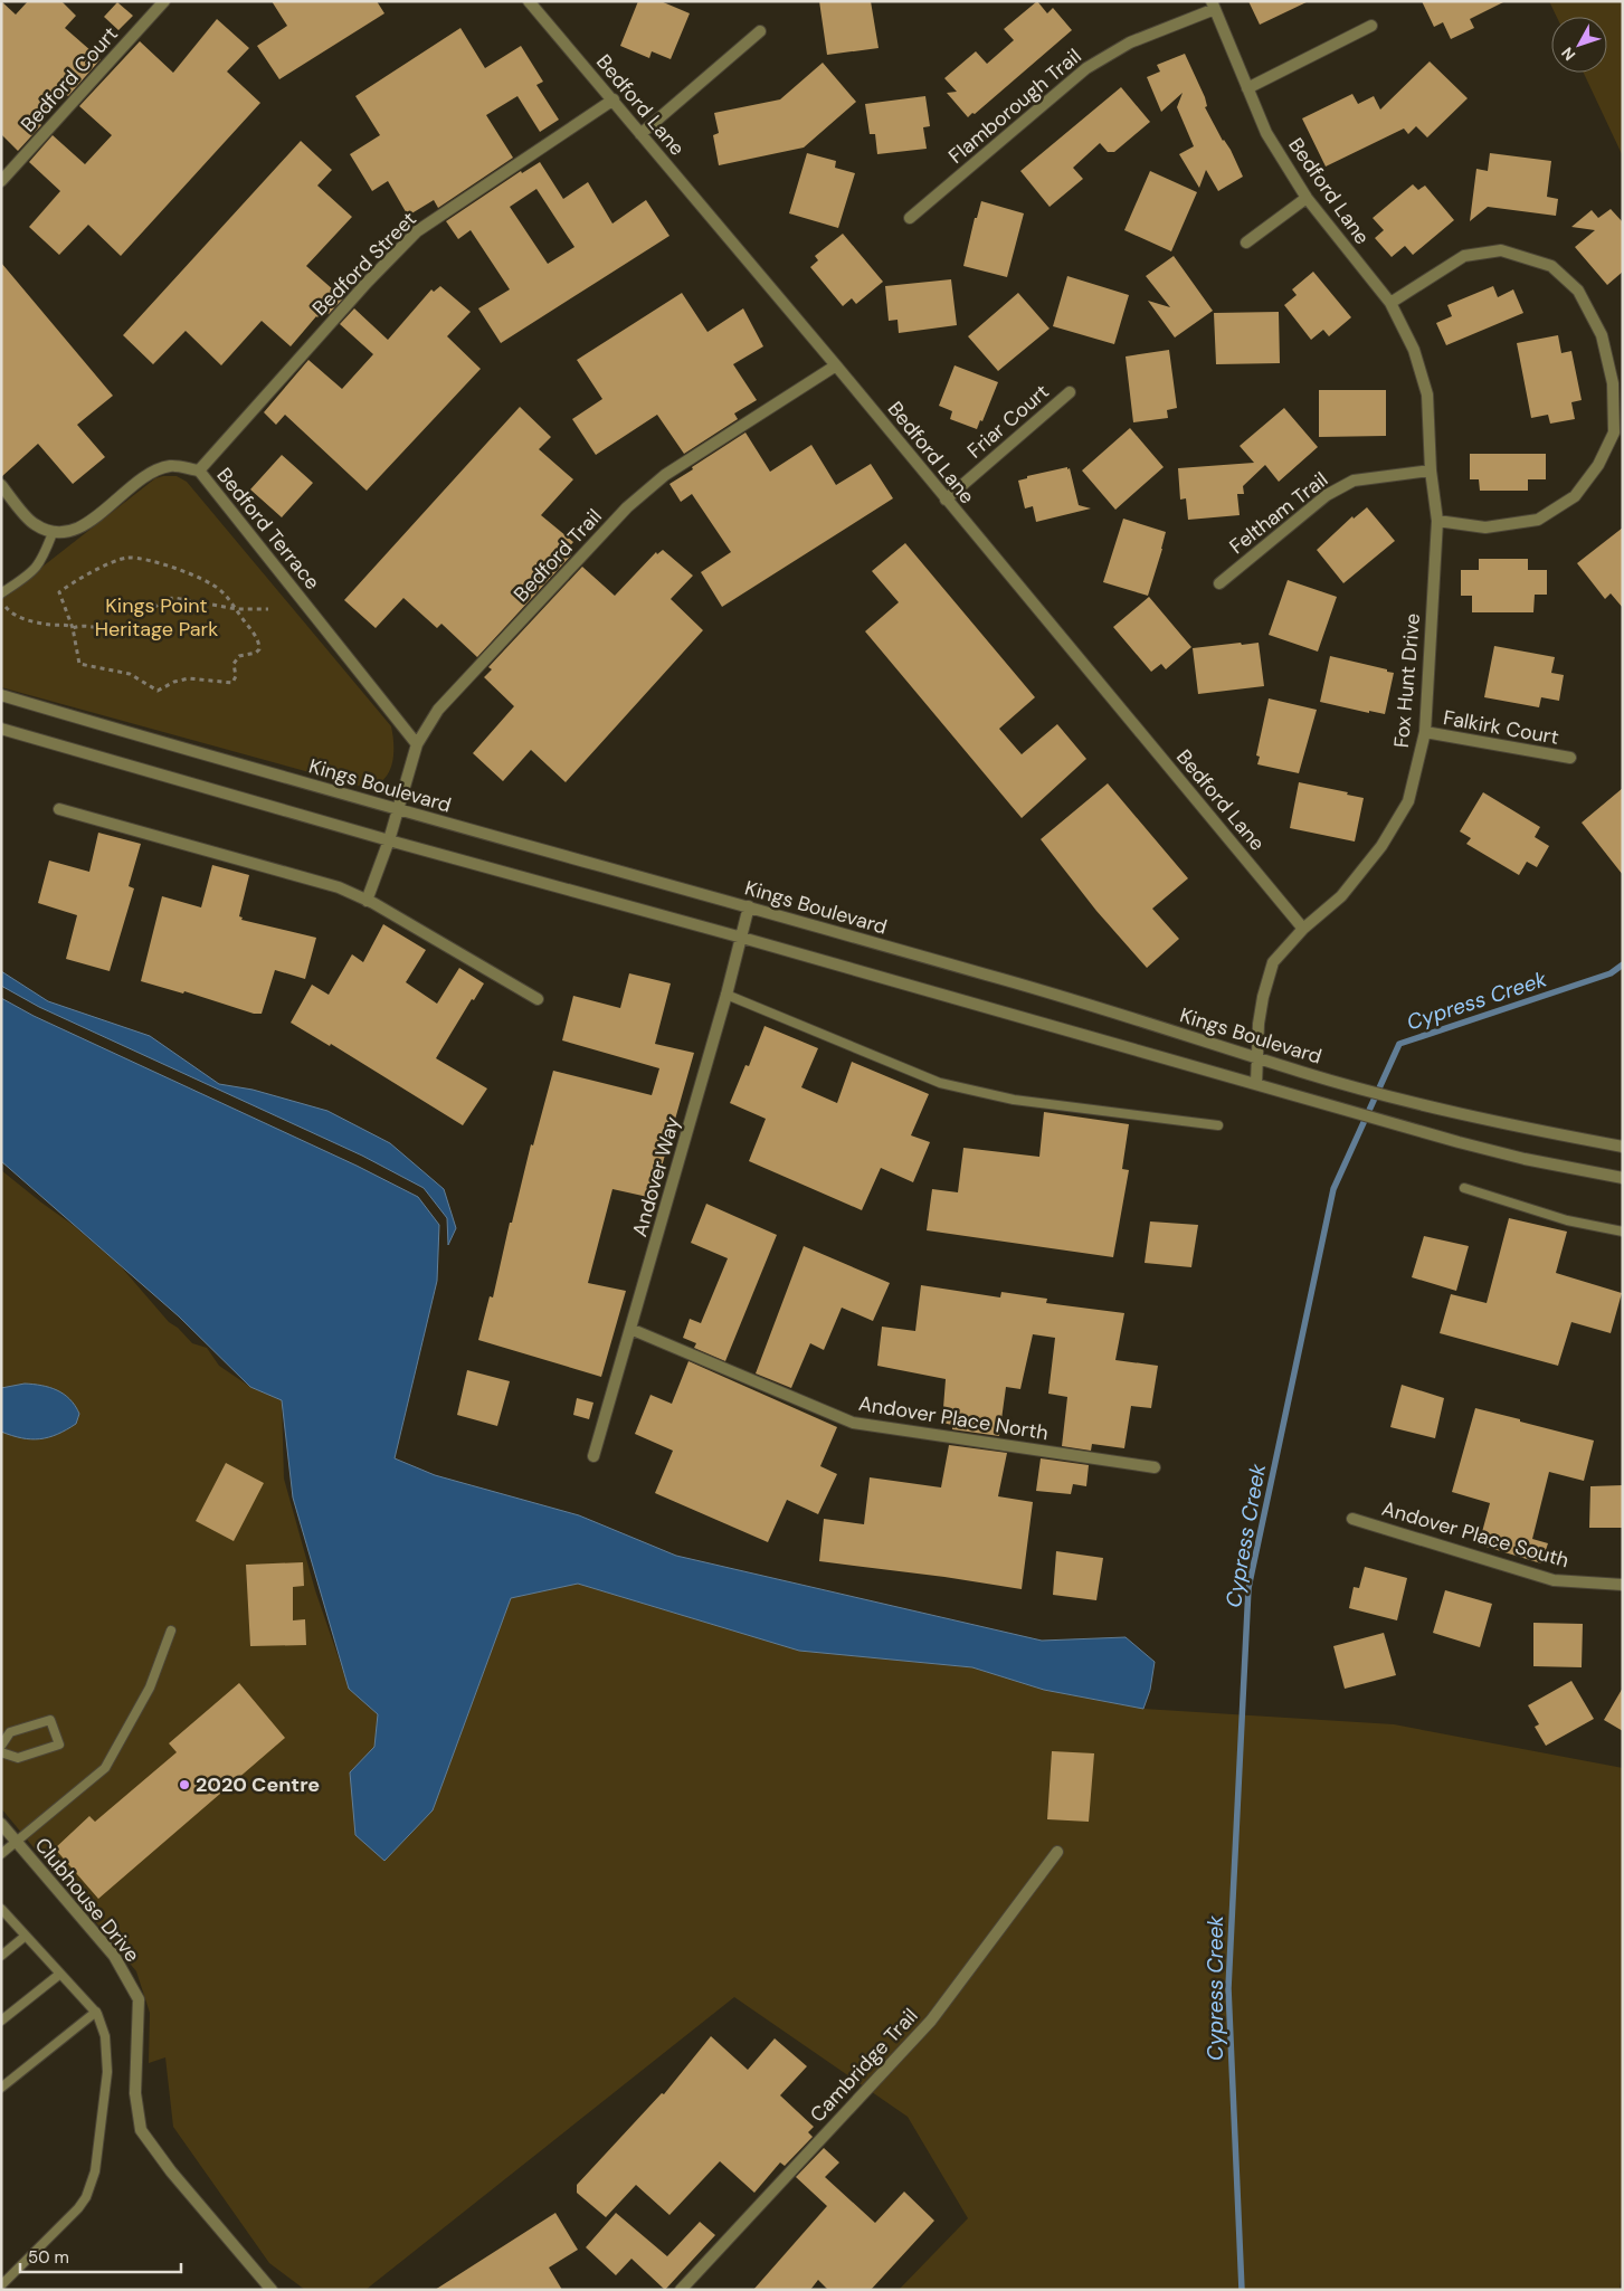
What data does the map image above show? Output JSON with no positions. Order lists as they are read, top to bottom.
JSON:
{
  "streets": {
    "street": [
      "Bedford Court",
      "Bedford Lane",
      "Flamborough Trail",
      "Bedford Street",
      "Friar Court",
      "Feltham Trail",
      "Bedford Terrace",
      "Bedford Trail",
      "Fox Hunt Drive",
      "Falkirk Court",
      "Kings Boulevard",
      "Andover Way",
      "Andover Place North",
      "Andover Place South",
      "Clubhouse Drive",
      "Cambridge Trail"
    ]
  },
  "crossings": [
    ["Bedford Lane", "Flamborough Trail"],
    ["Bedford Lane", "Bedford Street"],
    ["Bedford Lane", "Friar Court"],
    ["Bedford Lane", "Bedford Trail"],
    ["Bedford Lane", "Fox Hunt Drive"],
    ["Bedford Street", "Bedford Terrace"],
    ["Feltham Trail", "Fox Hunt Drive"],
    ["Bedford Terrace", "Bedford Trail"],
    ["Bedford Trail", "Kings Boulevard"],
    ["Fox Hunt Drive", "Falkirk Court"],
    ["Fox Hunt Drive", "Kings Boulevard"],
    ["Kings Boulevard", "Andover Way"],
    ["Andover Way", "Andover Place North"]
  ],
  "water": ["Cypress Creek"],
  "parks": ["Kings Point Heritage Park"],
  "places": ["2020 Centre"],
  "scale_bar": "50 m",
  "north": "bottom left"
}
